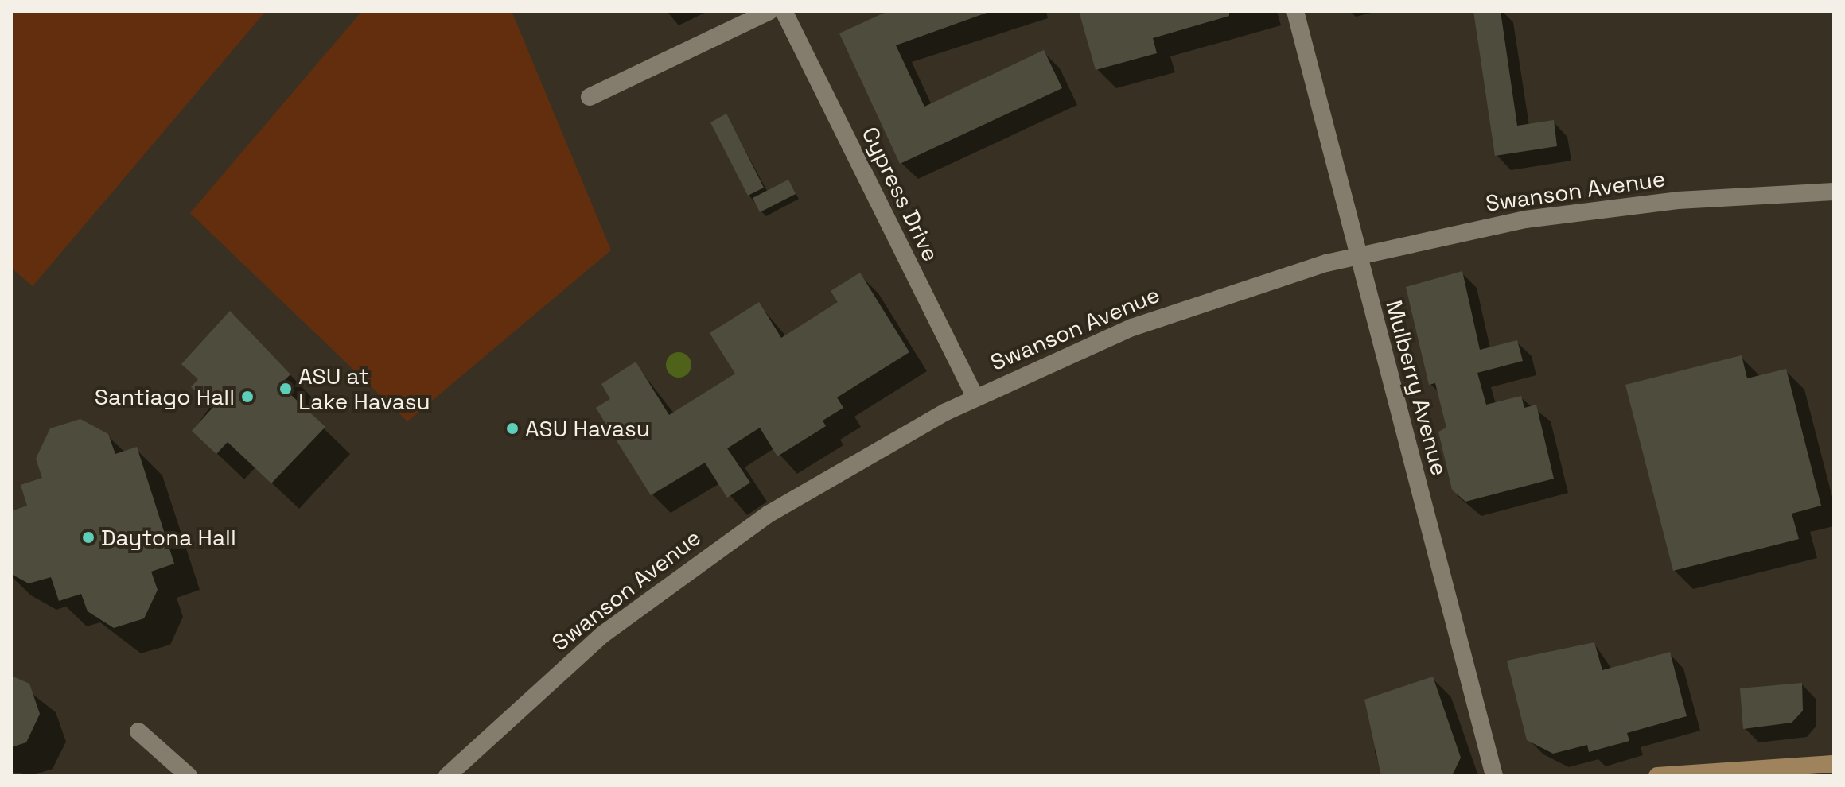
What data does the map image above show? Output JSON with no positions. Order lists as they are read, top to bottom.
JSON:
{
  "streets": {
    "street": ["Swanson Avenue", "Cypress Drive", "Mulberry Avenue"]
  },
  "crossings": [
    ["Swanson Avenue", "Cypress Drive"],
    ["Swanson Avenue", "Mulberry Avenue"]
  ],
  "places": [
    "ASU at Lake Havasu",
    "Santiago Hall",
    "ASU Havasu",
    "Daytona Hall"
  ]
}
